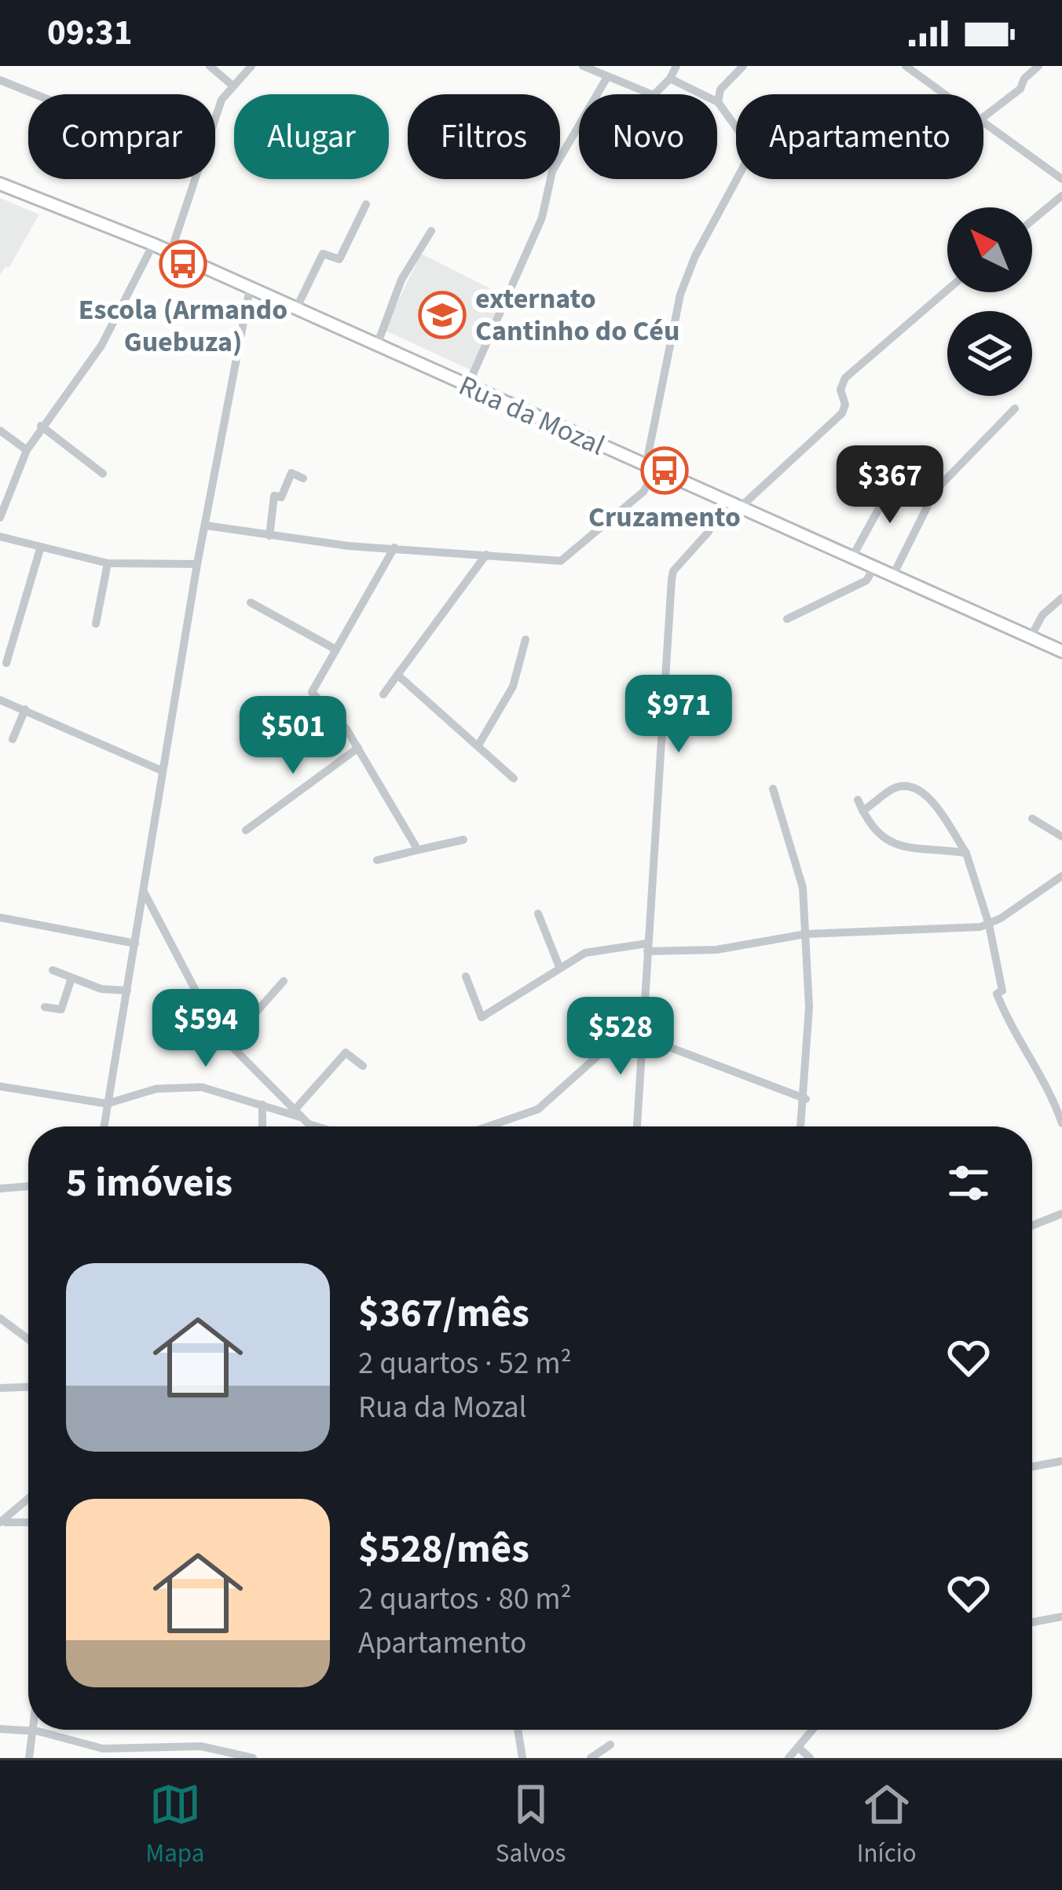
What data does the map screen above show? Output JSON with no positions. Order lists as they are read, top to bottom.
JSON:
{
  "streets": {
    "main road": ["Rua da Mozal"]
  },
  "places": {
    "bus stop": ["Escola (Armando Guebuza)", "Cruzamento"],
    "school or university": ["externato Cantinho do Céu"]
  },
  "north": "top left",
  "page": {
    "status": "09:31",
    "chip": [
      "Comprar",
      "Alugar",
      "Filtros",
      "Novo",
      "Apartamento"
    ],
    "price": [
      "$367",
      "$971",
      "$501",
      "$594",
      "$528"
    ],
    "heading": "5 imóveis",
    "list": [
      {
        "name": "$367/mês",
        "note": "2 quartos · 52 m² · Rua da Mozal"
      },
      {
        "name": "$528/mês",
        "note": "2 quartos · 80 m² · Apartamento"
      }
    ],
    "tabs": ["Mapa", "Salvos", "Início"]
  }
}
